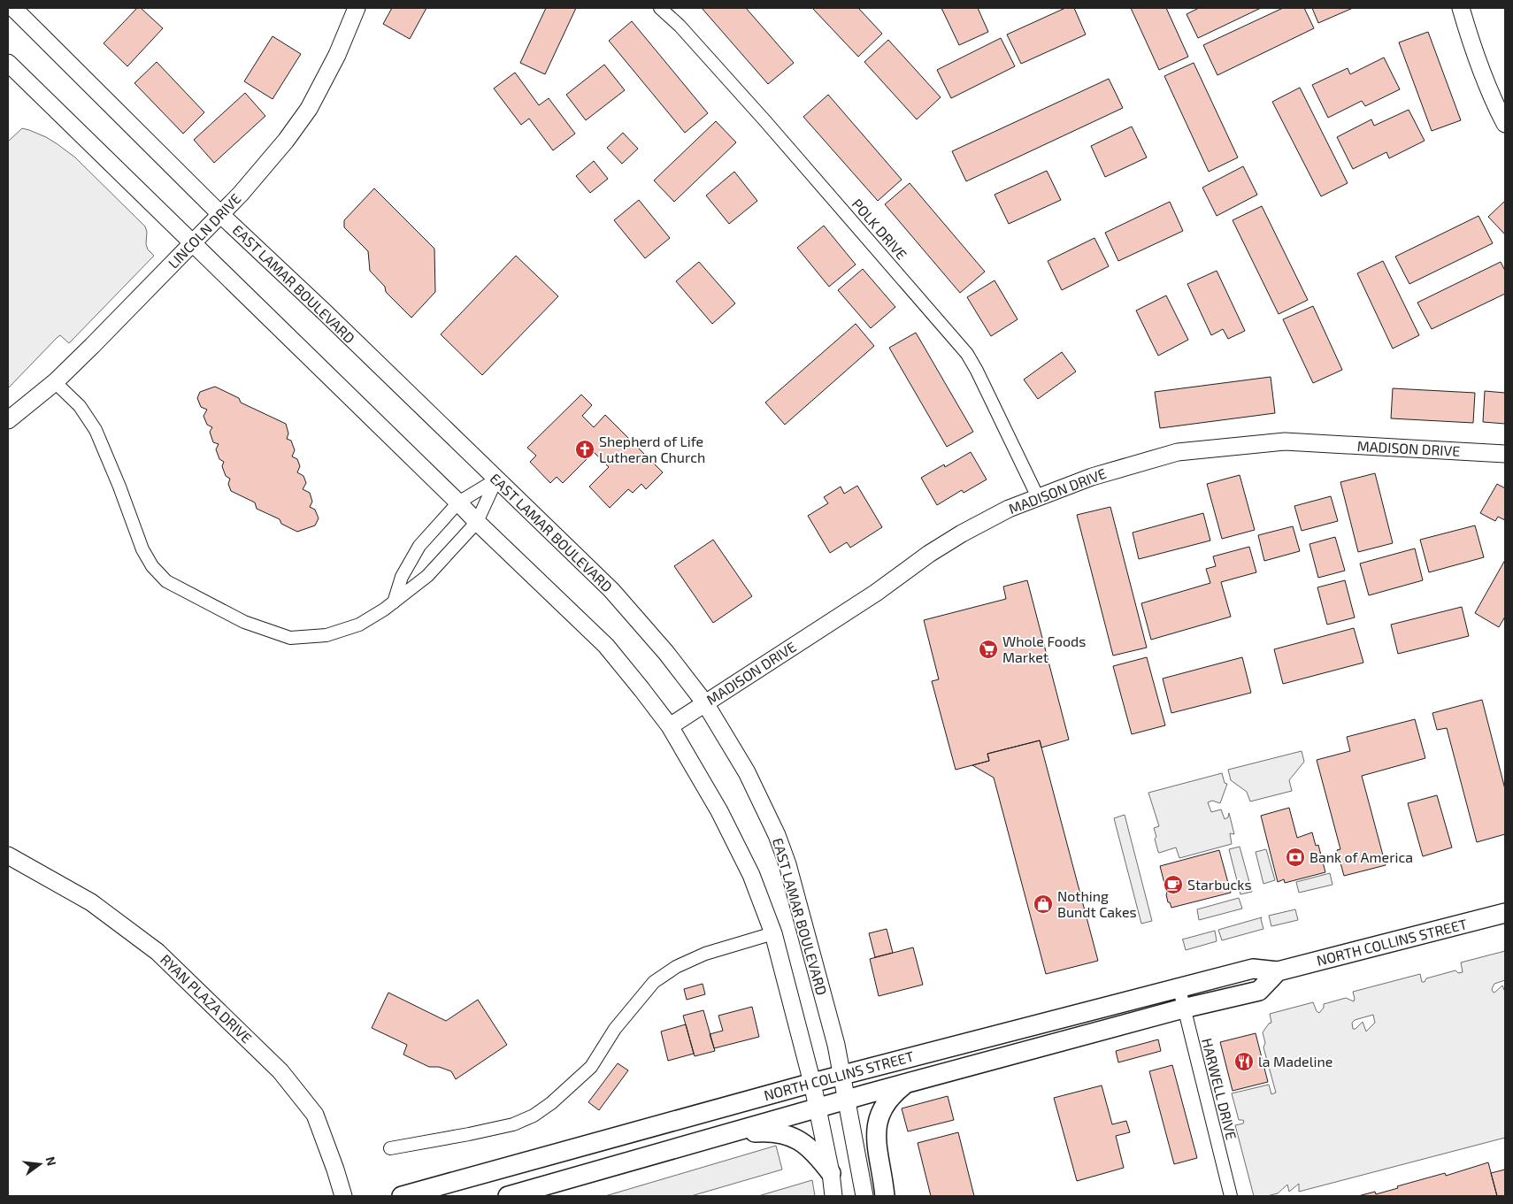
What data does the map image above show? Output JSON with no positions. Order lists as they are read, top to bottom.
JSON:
{
  "streets": {
    "main road": [
      "LINCOLN DRIVE",
      "EAST LAMAR BOULEVARD",
      "MADISON DRIVE",
      "NORTH COLLINS STREET",
      "RYAN PLAZA DRIVE"
    ],
    "street": ["POLK DRIVE", "HARWELL DRIVE"]
  },
  "crossings": [
    ["POLK DRIVE", "MADISON DRIVE"],
    ["LINCOLN DRIVE", "EAST LAMAR BOULEVARD"],
    ["EAST LAMAR BOULEVARD", "MADISON DRIVE"],
    ["EAST LAMAR BOULEVARD", "NORTH COLLINS STREET"],
    ["NORTH COLLINS STREET", "HARWELL DRIVE"]
  ],
  "places": {
    "church": ["Shepherd of Life Lutheran Church"],
    "supermarket": ["Whole Foods Market"],
    "bank": ["Bank of America"],
    "cafe": ["Starbucks"],
    "shop": ["Nothing Bundt Cakes"],
    "restaurant": ["la Madeline"]
  },
  "north": "right"
}
